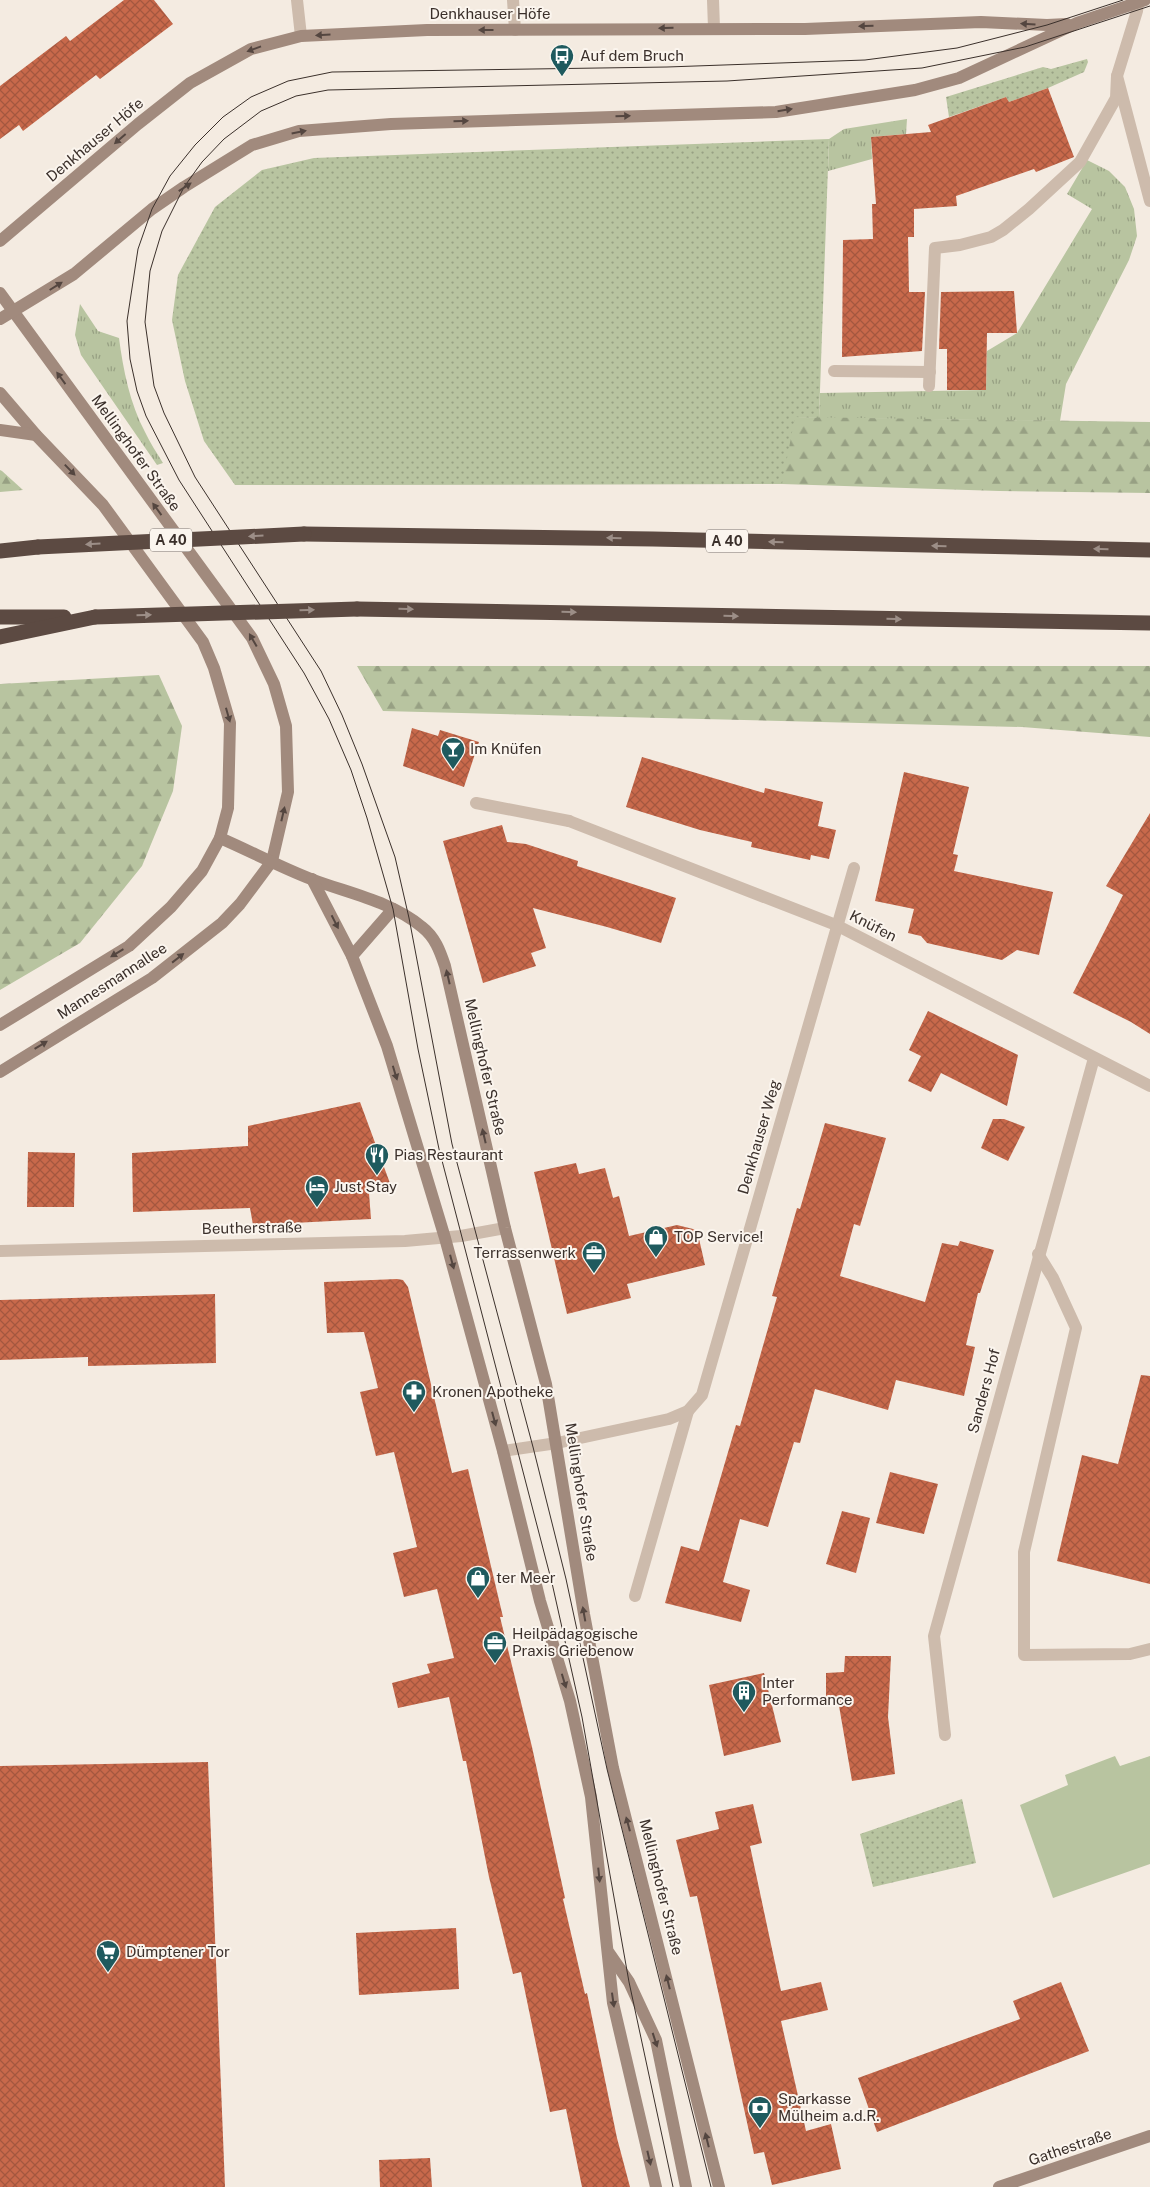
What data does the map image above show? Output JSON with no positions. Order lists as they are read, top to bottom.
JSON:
{
  "streets": {
    "highway": ["A 40"],
    "street": [
      "Denkhauser Höfe",
      "Mellinghofer Straße",
      "Knüfen",
      "Mannesmannallee",
      "Denkhauser Weg",
      "Beutherstraße",
      "Sanders Hof",
      "Gathestraße"
    ]
  },
  "crossings": [
    ["Denkhauser Höfe", "Mellinghofer Straße"],
    ["Mellinghofer Straße", "Mannesmannallee"],
    ["Mellinghofer Straße", "Beutherstraße"],
    ["Knüfen", "Denkhauser Weg"],
    ["Knüfen", "Sanders Hof"]
  ],
  "places": {
    "bus stop": ["Auf dem Bruch"],
    "bar": ["Im Knüfen"],
    "restaurant": ["Pias Restaurant"],
    "hotel": ["Just Stay"],
    "shop": ["TOP Service!", "ter Meer"],
    "office": ["Terrassenwerk", "Heilpädagogische Praxis Griebenow"],
    "pharmacy": ["Kronen Apotheke"],
    "building": ["Inter Performance"],
    "supermarket": ["Dümptener Tor"],
    "bank": ["Sparkasse Mülheim a.d.R."]
  }
}
